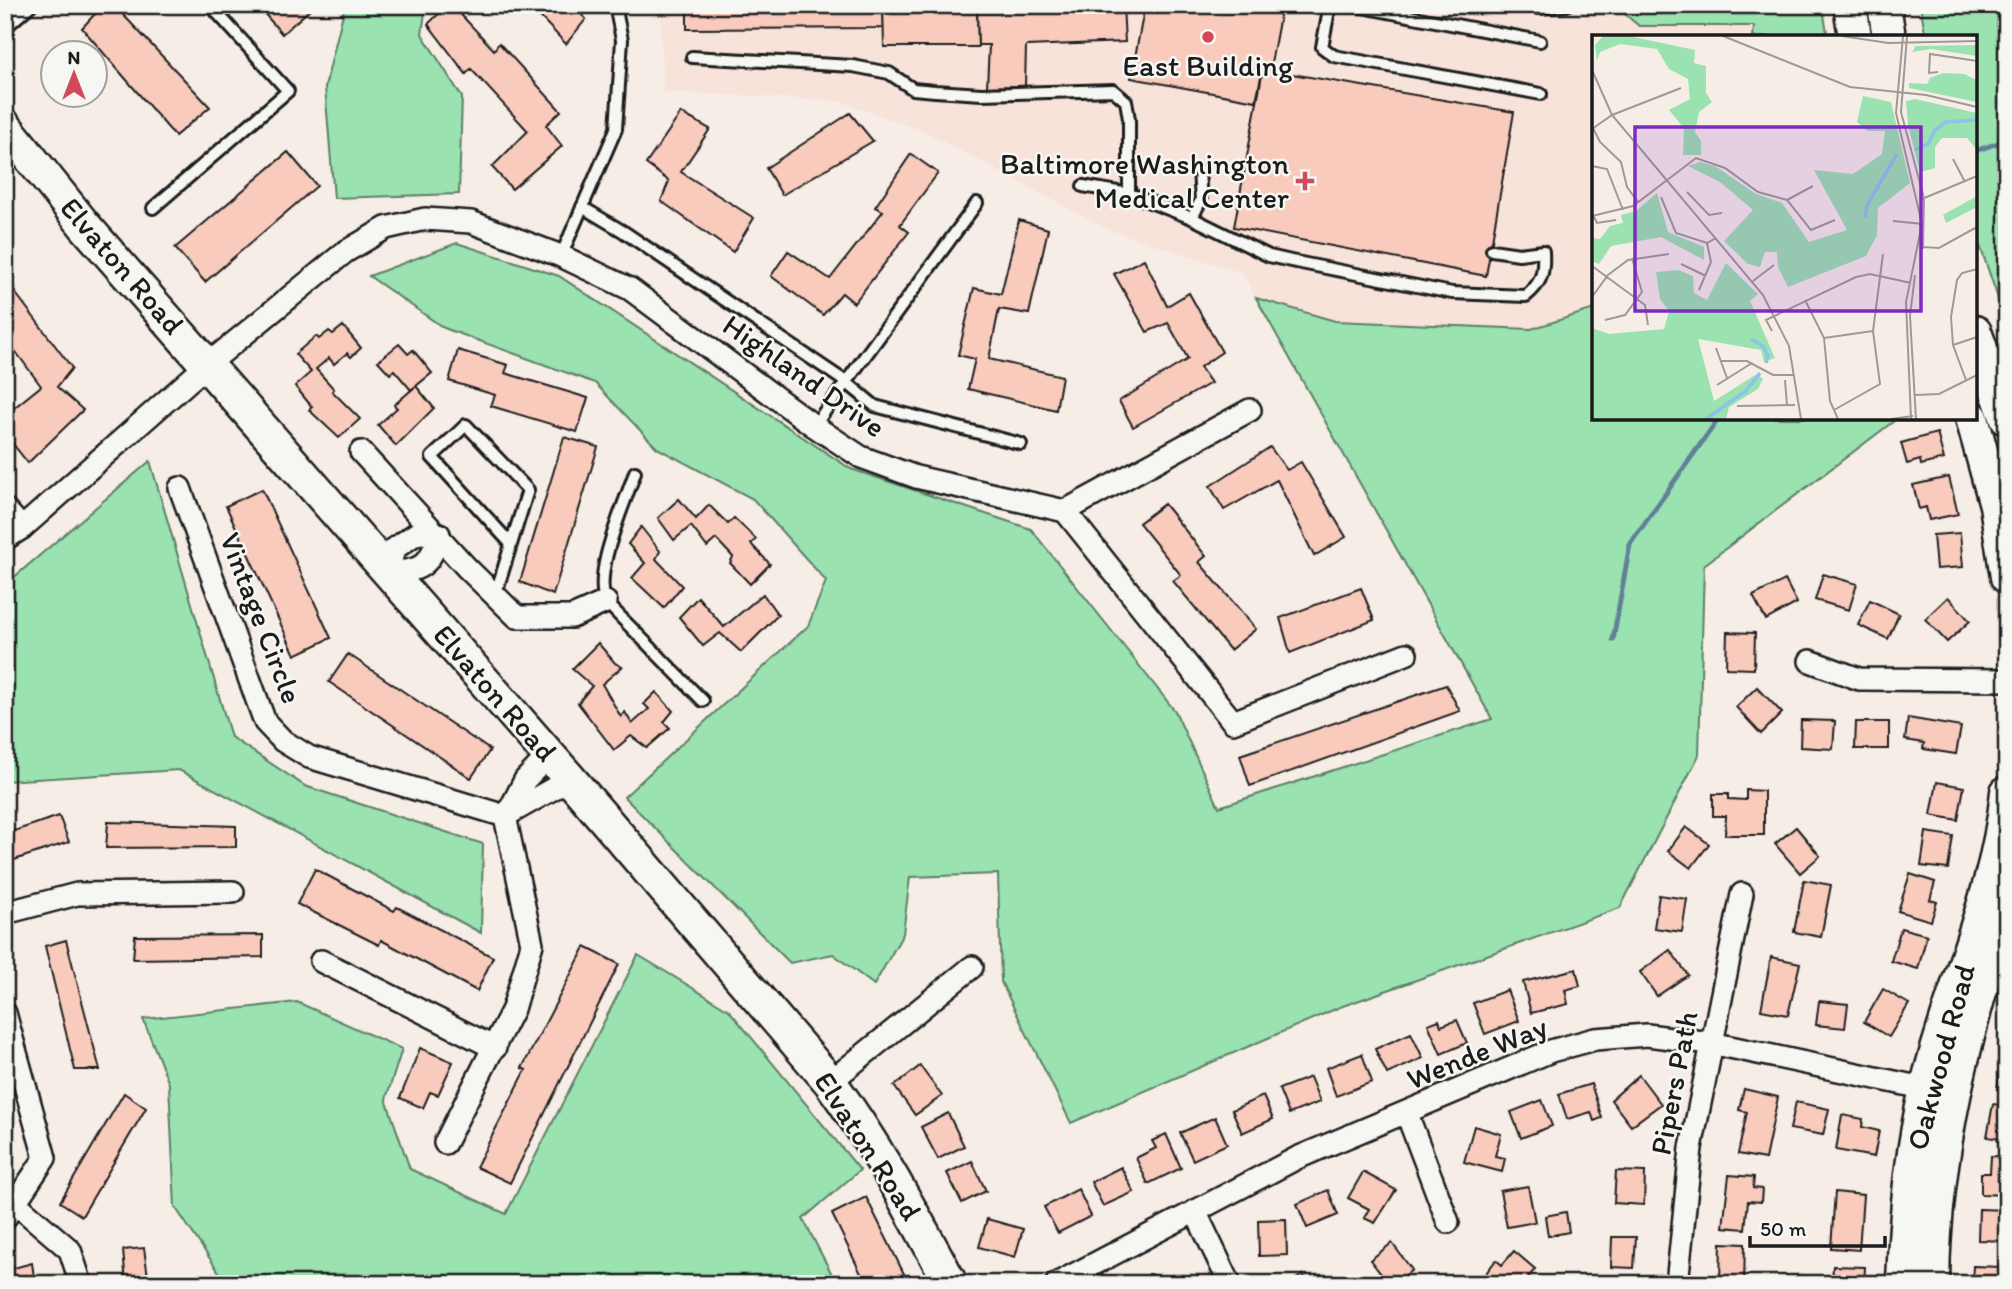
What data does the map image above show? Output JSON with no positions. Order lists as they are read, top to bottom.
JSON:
{
  "streets": {
    "street": [
      "Elvaton Road",
      "Highland Drive",
      "Vintage Circle",
      "Wende Way",
      "Oakwood Road",
      "Pipers Path"
    ]
  },
  "crossings": [
    ["Elvaton Road", "Highland Drive"],
    ["Wende Way", "Oakwood Road"],
    ["Wende Way", "Pipers Path"]
  ],
  "places": {
    "other": ["East Building"],
    "health": ["Baltimore Washington Medical Center"]
  },
  "scale_bar": "50 m",
  "north": "top"
}
